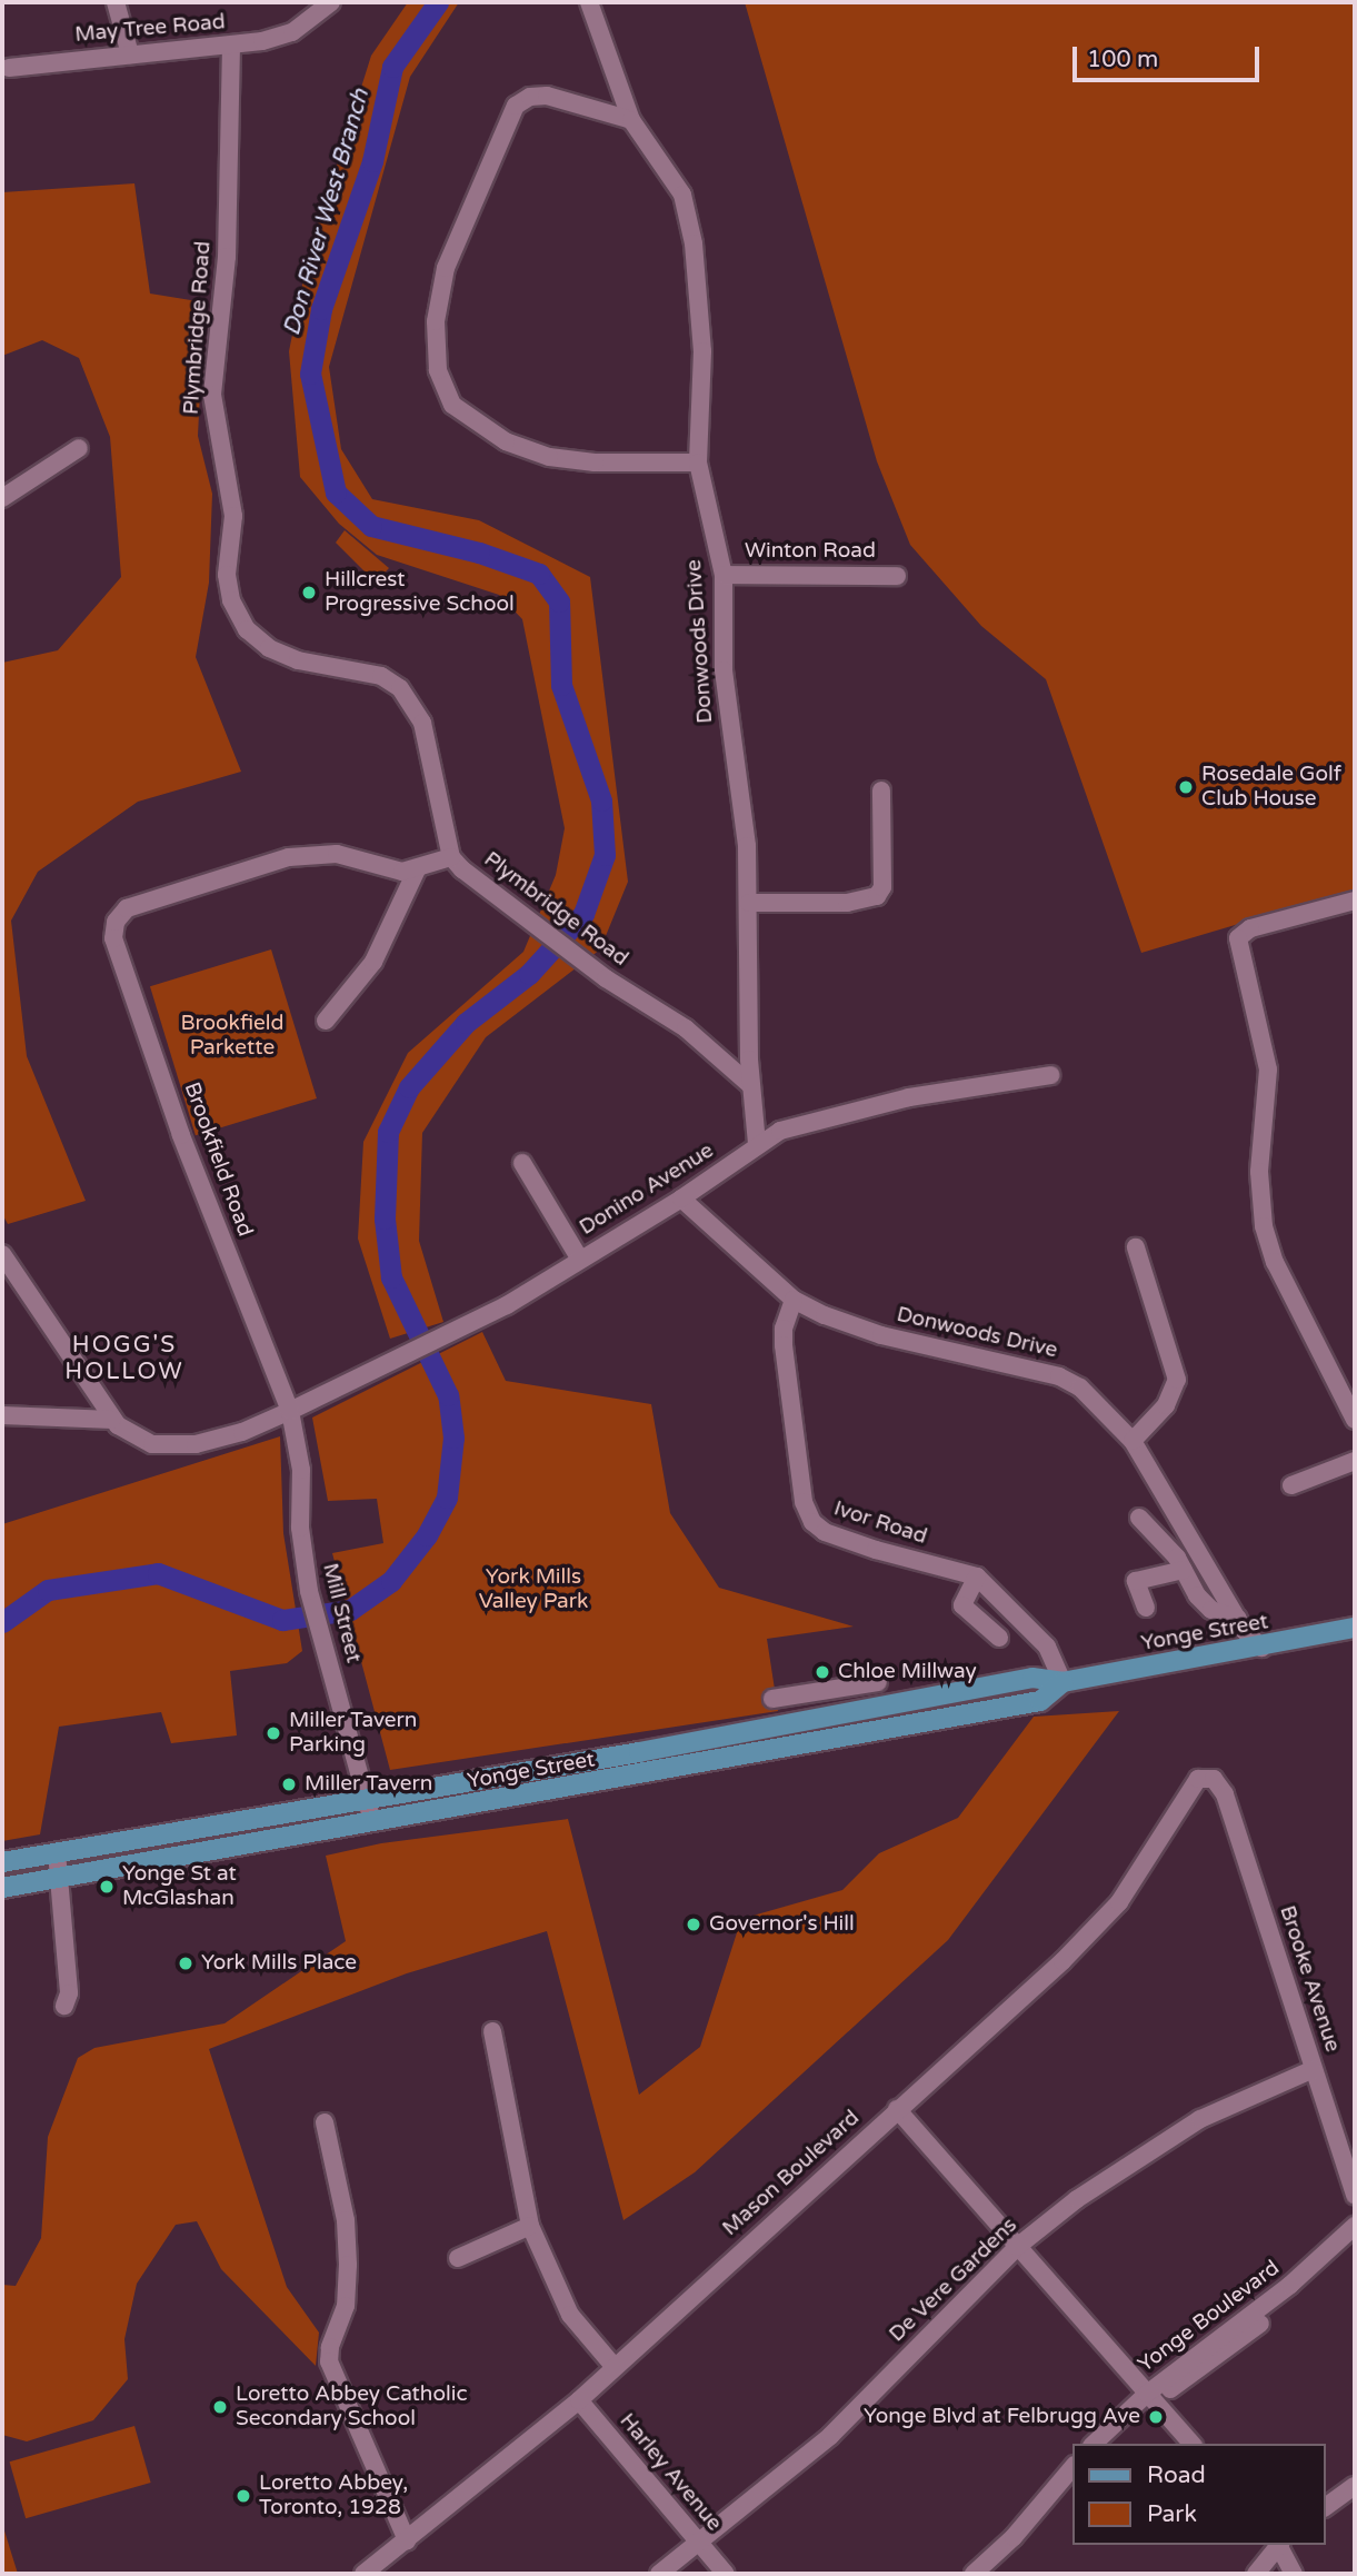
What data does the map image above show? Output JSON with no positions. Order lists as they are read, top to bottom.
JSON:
{
  "streets": {
    "main road": ["Yonge Street"],
    "street": [
      "May Tree Road",
      "Plymbridge Road",
      "Winton Road",
      "Donwoods Drive",
      "Brookfield Road",
      "Donino Avenue",
      "Ivor Road",
      "Mill Street",
      "Brooke Avenue",
      "Mason Boulevard",
      "De Vere Gardens",
      "Yonge Boulevard",
      "Harley Avenue"
    ]
  },
  "crossings": [
    ["May Tree Road", "Plymbridge Road"],
    ["Plymbridge Road", "Donwoods Drive"],
    ["Winton Road", "Donwoods Drive"],
    ["Donwoods Drive", "Donino Avenue"],
    ["Donwoods Drive", "Ivor Road"],
    ["Donwoods Drive", "Yonge Street"],
    ["Brookfield Road", "Donino Avenue"],
    ["Brookfield Road", "Mill Street"],
    ["Donino Avenue", "Mill Street"],
    ["Mill Street", "Yonge Street"],
    ["Brooke Avenue", "Mason Boulevard"],
    ["Brooke Avenue", "De Vere Gardens"],
    ["Mason Boulevard", "Harley Avenue"],
    ["De Vere Gardens", "Harley Avenue"]
  ],
  "districts": ["HOGG'S HOLLOW"],
  "water": ["Don River West Branch"],
  "parks": ["Brookfield Parkette", "York Mills Valley Park"],
  "places": [
    "Hillcrest Progressive School",
    "Rosedale Golf Club House",
    "Chloe Millway",
    "Miller Tavern Parking",
    "Miller Tavern",
    "Yonge St at McGlashan",
    "Governor's Hill",
    "York Mills Place",
    "Loretto Abbey Catholic Secondary School",
    "Yonge Blvd at Felbrugg Ave",
    "Loretto Abbey, Toronto, 1928"
  ],
  "legend": ["Road", "Park"],
  "scale_bar": "100 m"
}
